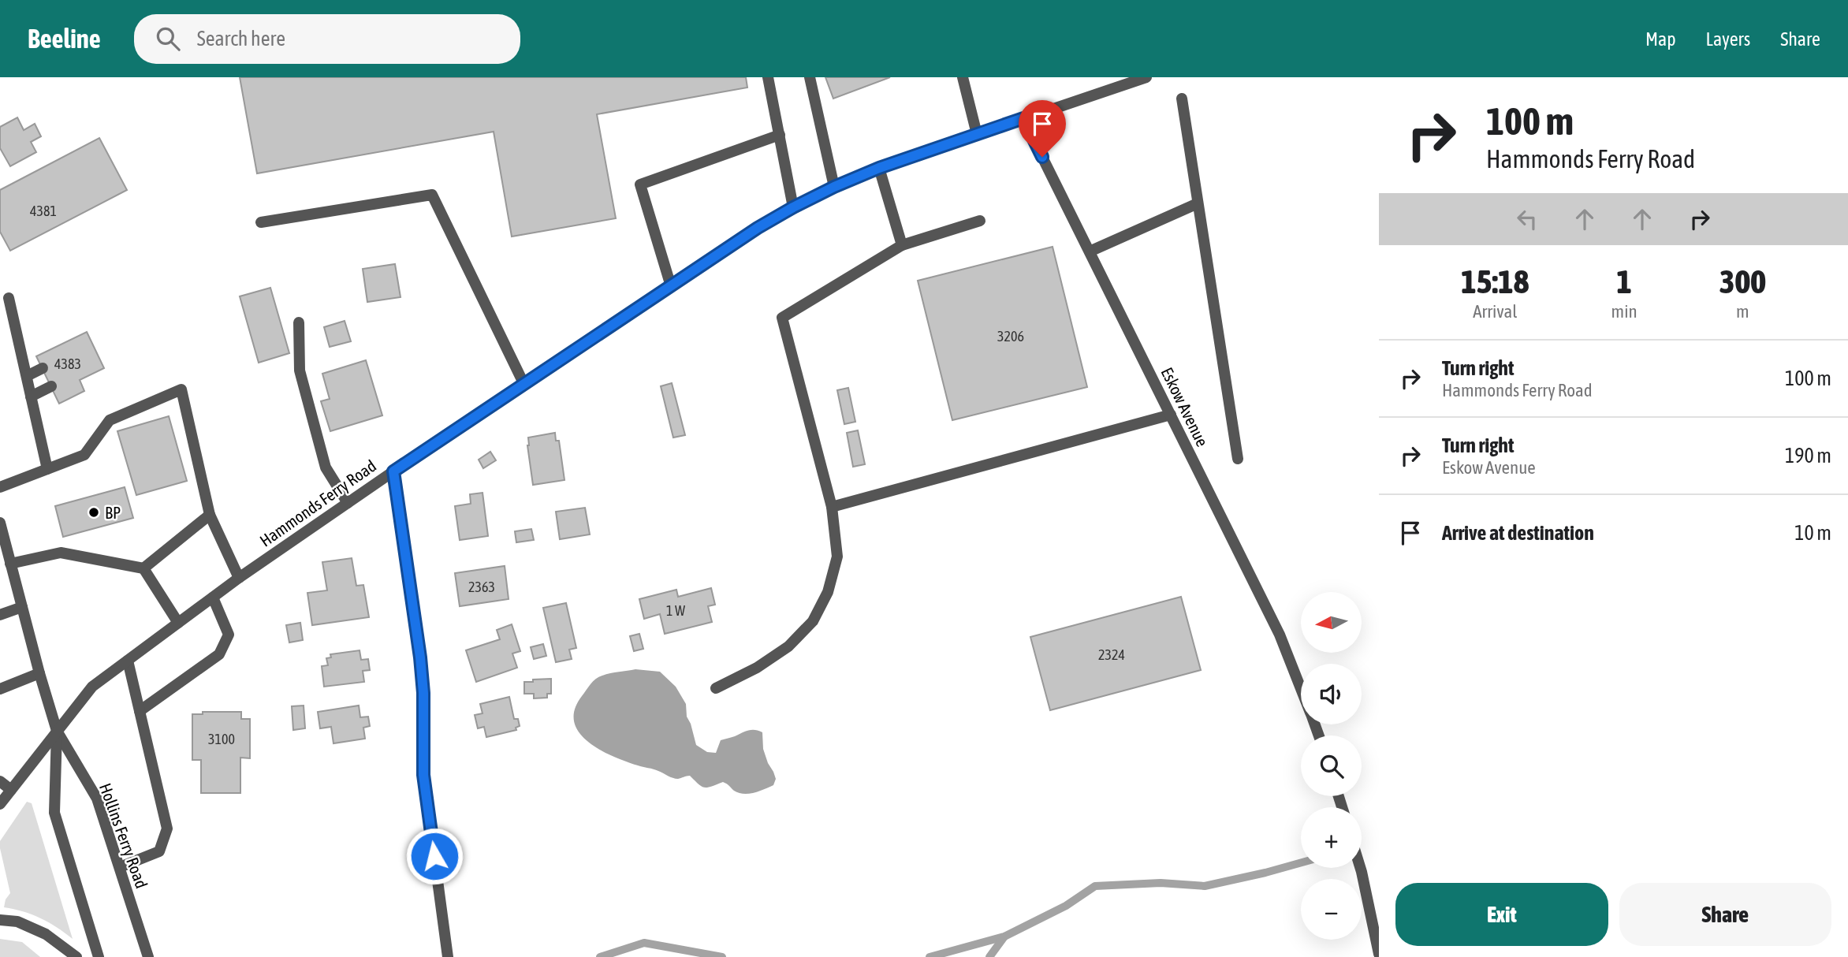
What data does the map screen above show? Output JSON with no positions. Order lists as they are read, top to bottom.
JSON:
{
  "streets": {
    "street": ["Eskow Avenue", "Hammonds Ferry Road", "Hollins Ferry Road"]
  },
  "crossings": [
    ["Eskow Avenue", "Hammonds Ferry Road"],
    ["Hammonds Ferry Road", "Hollins Ferry Road"]
  ],
  "places": ["BP"],
  "house_numbers": [
    "4381",
    "3206",
    "4383",
    "2363",
    "1 W",
    "2324",
    "3100"
  ],
  "north": "left",
  "page": {
    "header": "Beeline",
    "search": "Search here",
    "nav": ["Map", "Layers", "Share"],
    "turn": ["100 m", "Hammonds Ferry Road"],
    "eta": [
      "15:18",
      "Arrival",
      "1",
      "min",
      "300",
      "m"
    ],
    "list": [
      {
        "name": "Turn right",
        "note": "Hammonds Ferry Road",
        "value": "100 m"
      },
      {
        "name": "Turn right",
        "note": "Eskow Avenue",
        "value": "190 m"
      },
      {
        "name": "Arrive at destination",
        "value": "10 m"
      }
    ],
    "map_buttons": ["+", "−"],
    "buttons": ["Exit", "Share"]
  }
}
